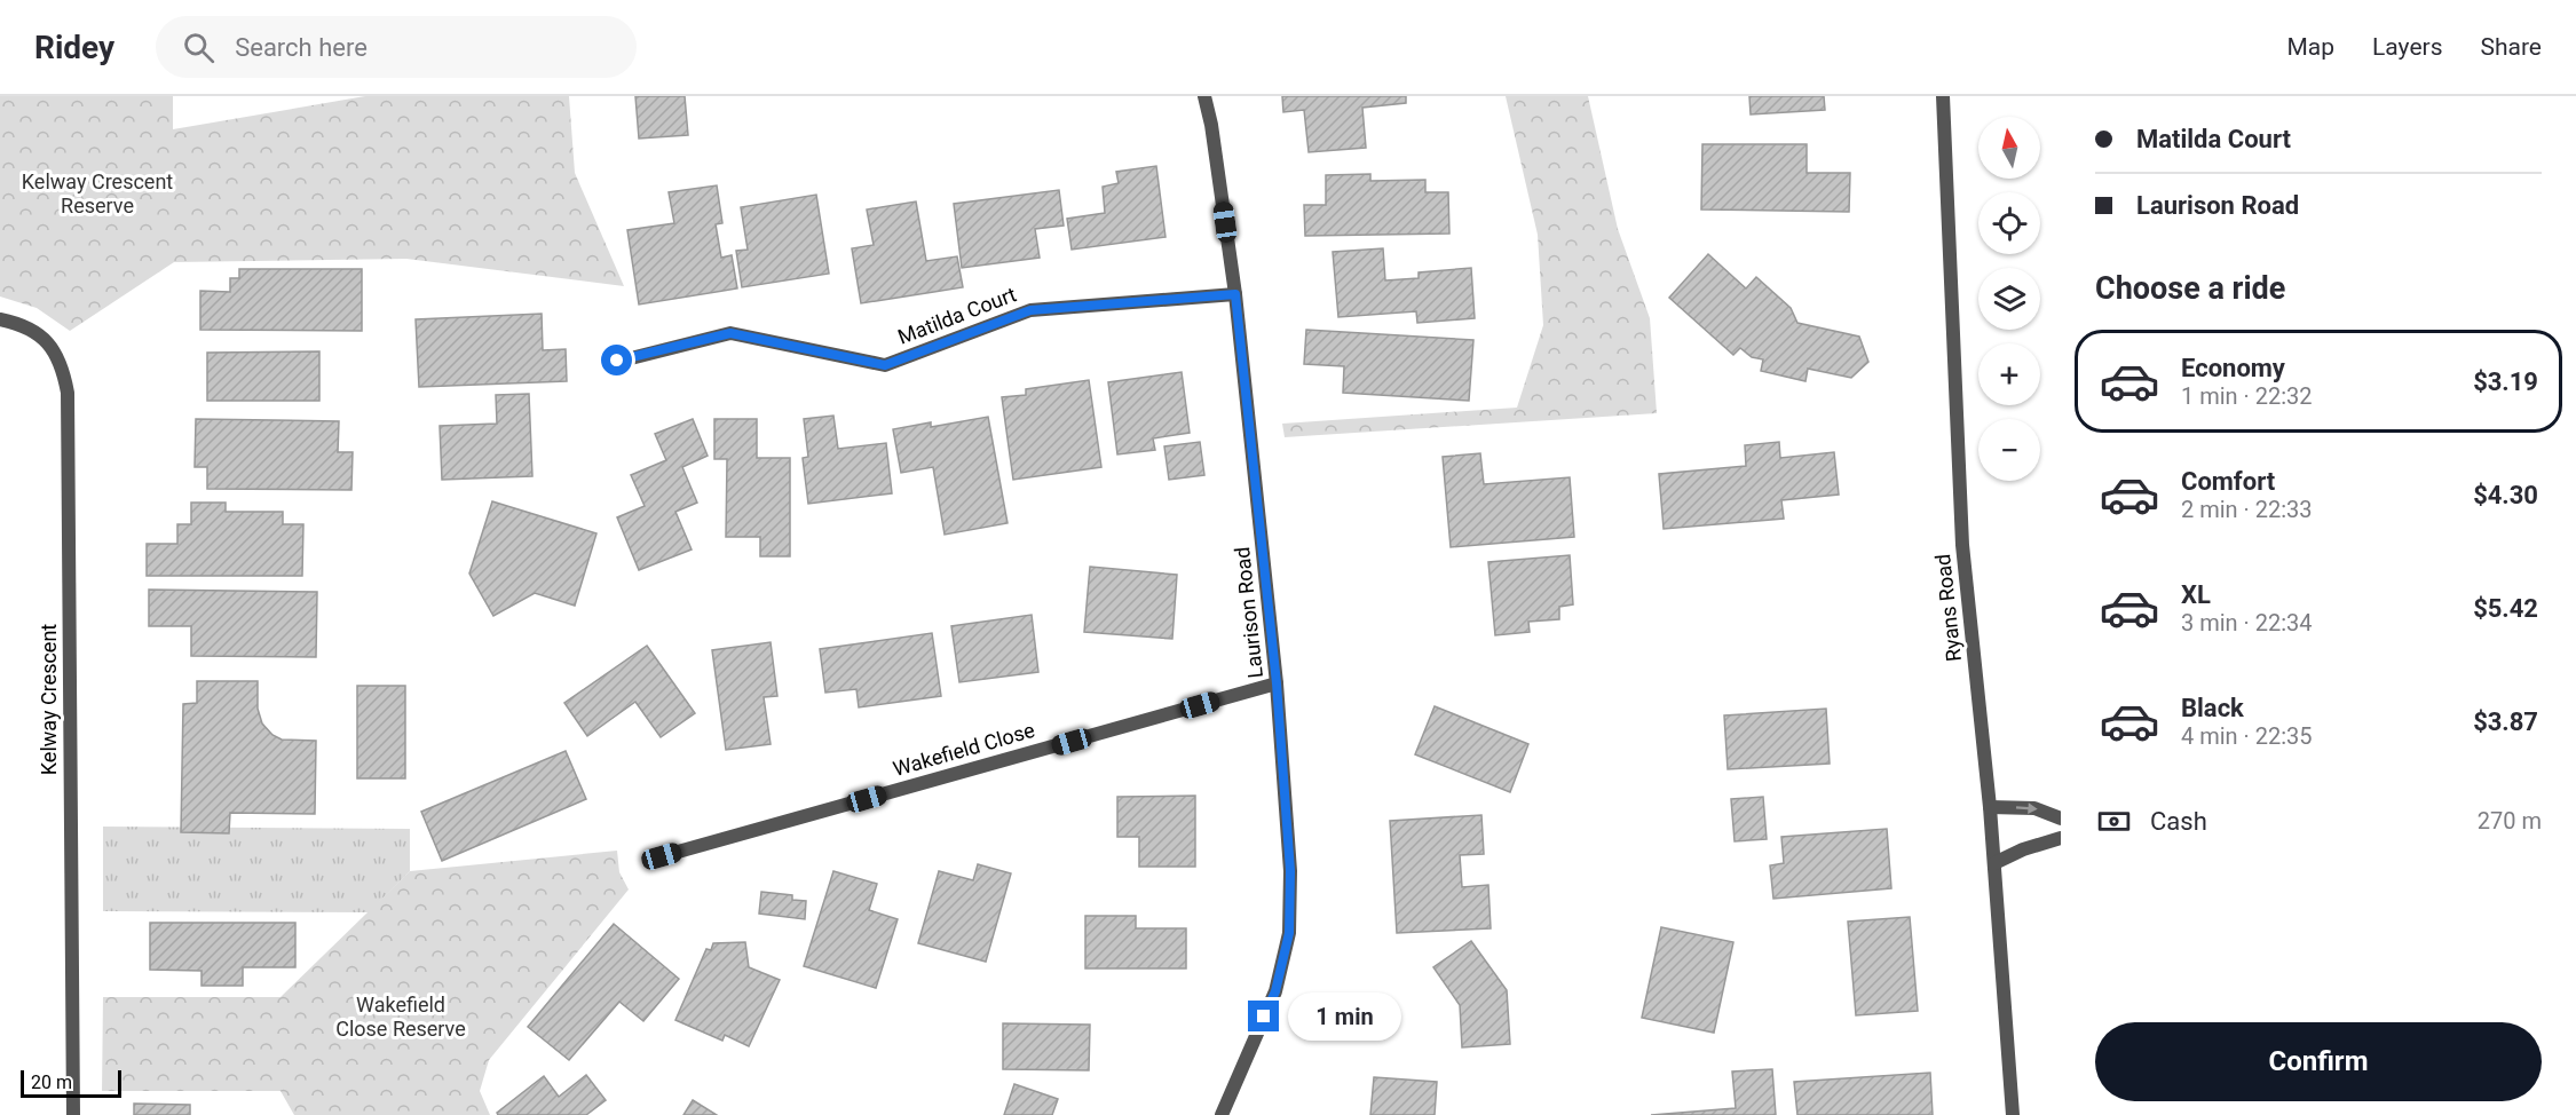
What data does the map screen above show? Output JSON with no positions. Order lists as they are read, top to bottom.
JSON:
{
  "streets": {
    "street": [
      "Matilda Court",
      "Ryans Road",
      "Laurison Road",
      "Kelway Crescent",
      "Wakefield Close"
    ]
  },
  "crossings": [
    ["Matilda Court", "Laurison Road"],
    ["Laurison Road", "Wakefield Close"]
  ],
  "parks": ["Kelway Crescent Reserve", "Wakefield Close Reserve"],
  "scale_bar": "20 m",
  "north": "top",
  "page": {
    "header": "Ridey",
    "search": "Search here",
    "nav": ["Map", "Layers", "Share"],
    "banner": ["Matilda Court", "Laurison Road"],
    "map_buttons": ["+", "−"],
    "heading": "Choose a ride",
    "list": [
      {
        "name": "Economy",
        "note": "1 min · 22:32",
        "value": "$3.19"
      },
      {
        "name": "Comfort",
        "note": "2 min · 22:33",
        "value": "$4.30"
      },
      {
        "name": "XL",
        "note": "3 min · 22:34",
        "value": "$5.42"
      },
      {
        "name": "Black",
        "note": "4 min · 22:35",
        "value": "$3.87"
      }
    ],
    "pay": ["Cash", "270 m"],
    "bubble": "1 min",
    "buttons": "Confirm",
    "scale": "20 m"
  }
}
